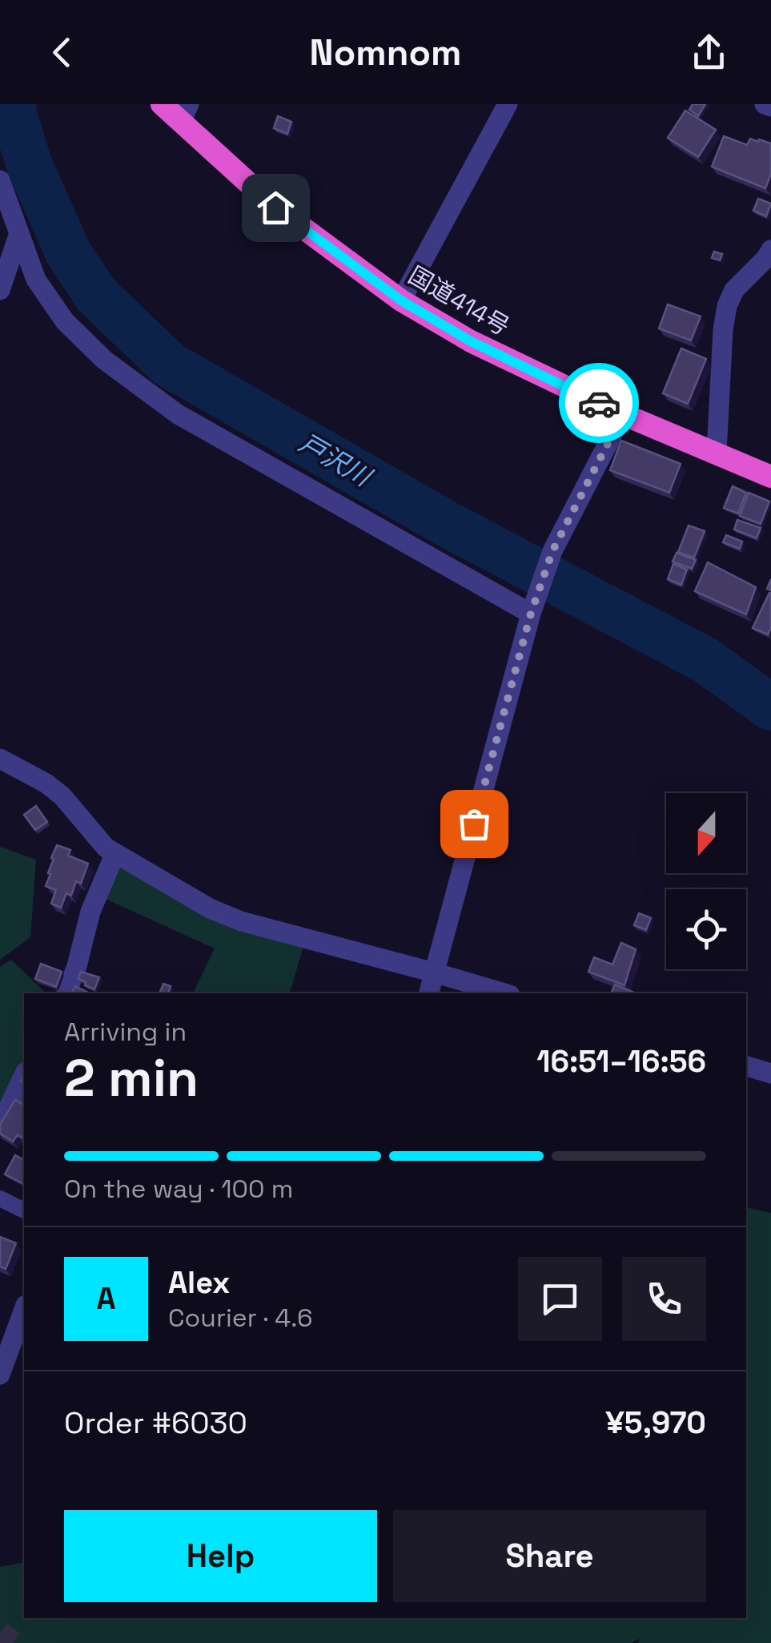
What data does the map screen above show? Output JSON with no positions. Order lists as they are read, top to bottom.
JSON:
{
  "streets": {
    "highway": ["国道414号"]
  },
  "water": ["戸沢川"],
  "north": "bottom",
  "page": {
    "header": "Nomnom",
    "heading": ["2 min", "Arriving in", "16:51–16:56"],
    "panel": [
      "Alex",
      "Courier · 4.6",
      "Order #6030",
      "¥5,970"
    ],
    "bar": "On the way · 100 m",
    "round": "A",
    "buttons": ["Help", "Share"]
  }
}
